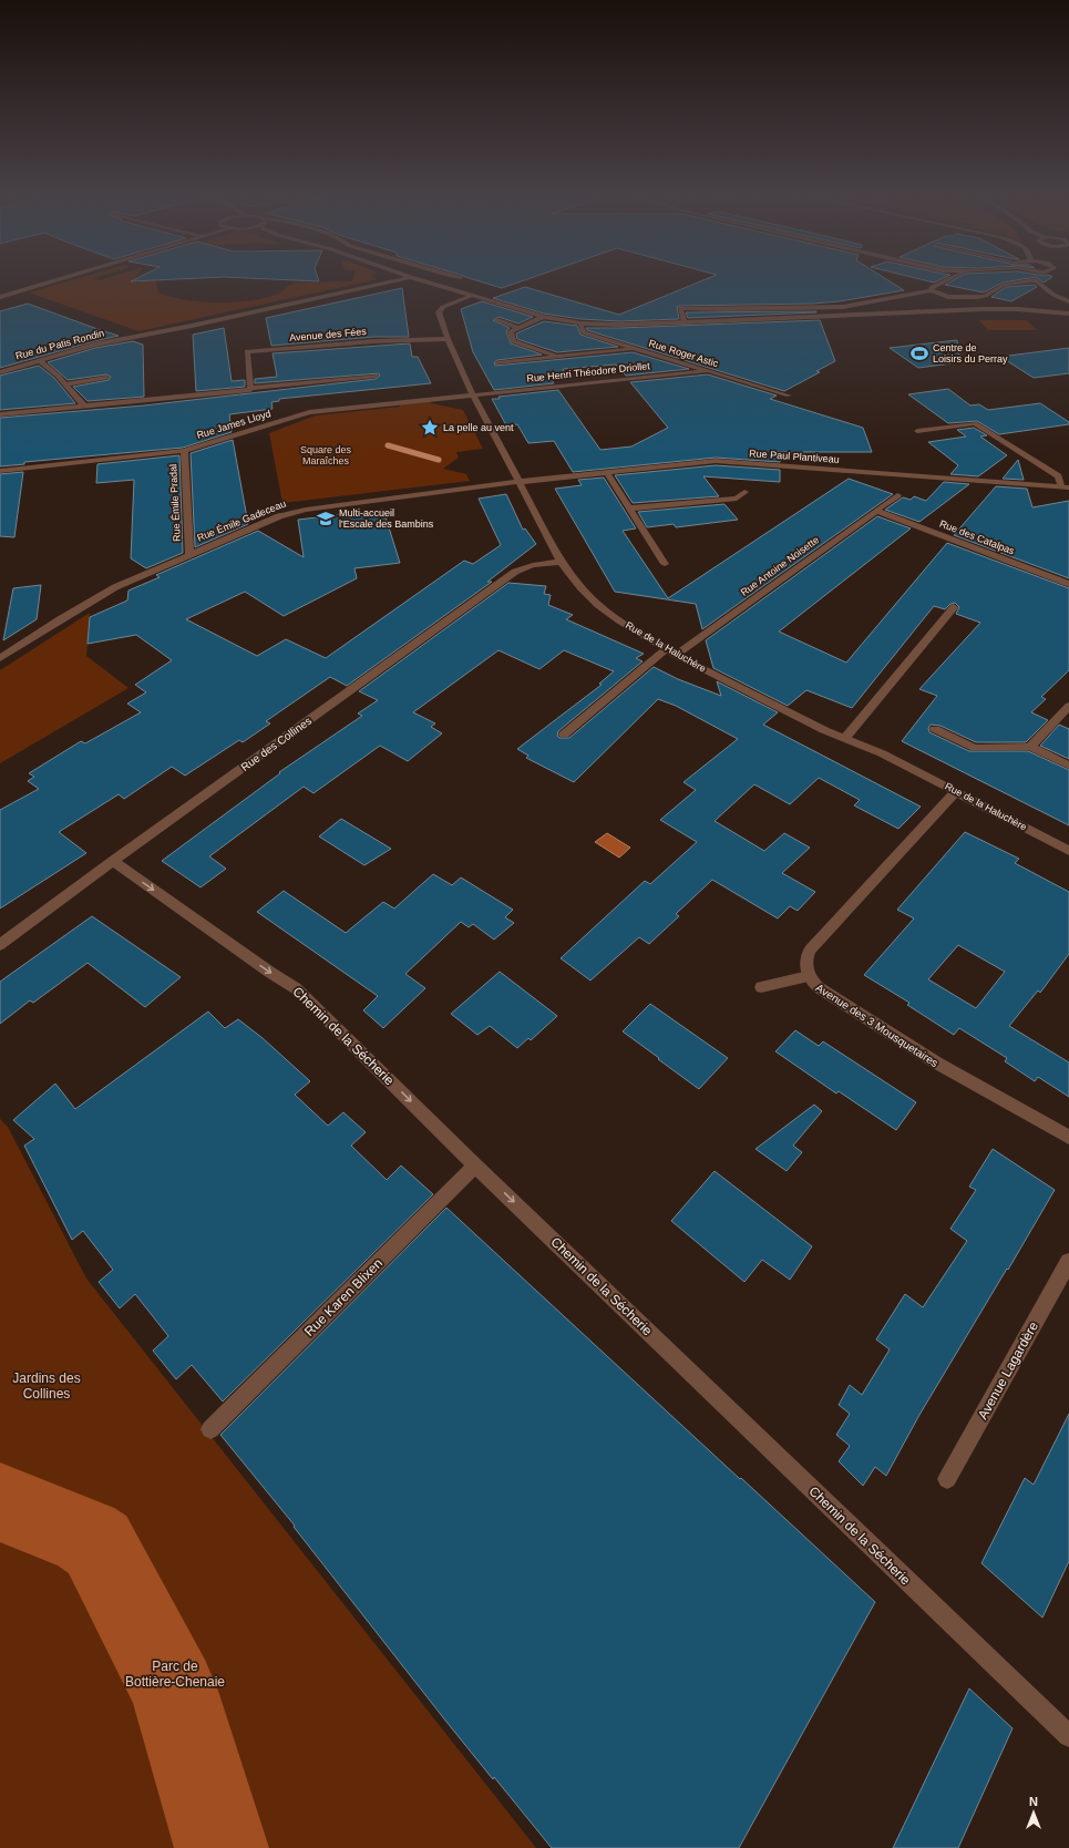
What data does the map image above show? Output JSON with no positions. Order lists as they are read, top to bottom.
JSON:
{
  "streets": {
    "street": [
      "Avenue des Fées",
      "Rue du Patis Rondin",
      "Rue Roger Astic",
      "Rue Henri Théodore Driollet",
      "Rue James Lloyd",
      "Rue Paul Plantiveau",
      "Rue Émile Pradal",
      "Rue Émile Gadeceau",
      "Rue des Catalpas",
      "Rue Antoine Noisette",
      "Rue de la Haluchère",
      "Rue des Collines",
      "Avenue des 3 Mousquetaires",
      "Chemin de la Sécherie",
      "Rue Karen Blixen",
      "Avenue Lagardère"
    ]
  },
  "crossings": [
    ["Avenue des Fées", "Rue de la Haluchère"],
    ["Rue Roger Astic", "Rue Henri Théodore Driollet"],
    ["Rue Henri Théodore Driollet", "Rue James Lloyd"],
    ["Rue Henri Théodore Driollet", "Rue de la Haluchère"],
    ["Rue James Lloyd", "Rue Émile Pradal"],
    ["Rue James Lloyd", "Rue de la Haluchère"],
    ["Rue Paul Plantiveau", "Rue Émile Gadeceau"],
    ["Rue Paul Plantiveau", "Rue de la Haluchère"],
    ["Rue Émile Pradal", "Rue Émile Gadeceau"],
    ["Rue Émile Gadeceau", "Rue de la Haluchère"],
    ["Rue des Catalpas", "Rue Antoine Noisette"],
    ["Rue Antoine Noisette", "Rue de la Haluchère"],
    ["Rue de la Haluchère", "Rue des Collines"],
    ["Rue de la Haluchère", "Avenue des 3 Mousquetaires"],
    ["Rue des Collines", "Chemin de la Sécherie"],
    ["Chemin de la Sécherie", "Rue Karen Blixen"]
  ],
  "one_way": ["Chemin de la Sécherie"],
  "parks": ["Square des Maraîches", "Jardins des Collines", "Parc de Bottière-Chenaie"],
  "places": {
    "sports": ["Centre de Loisirs du Perray"],
    "place": ["La pelle au vent"],
    "school or university": ["Multi-accueil l'Escale des Bambins"]
  },
  "north": "top"
}
